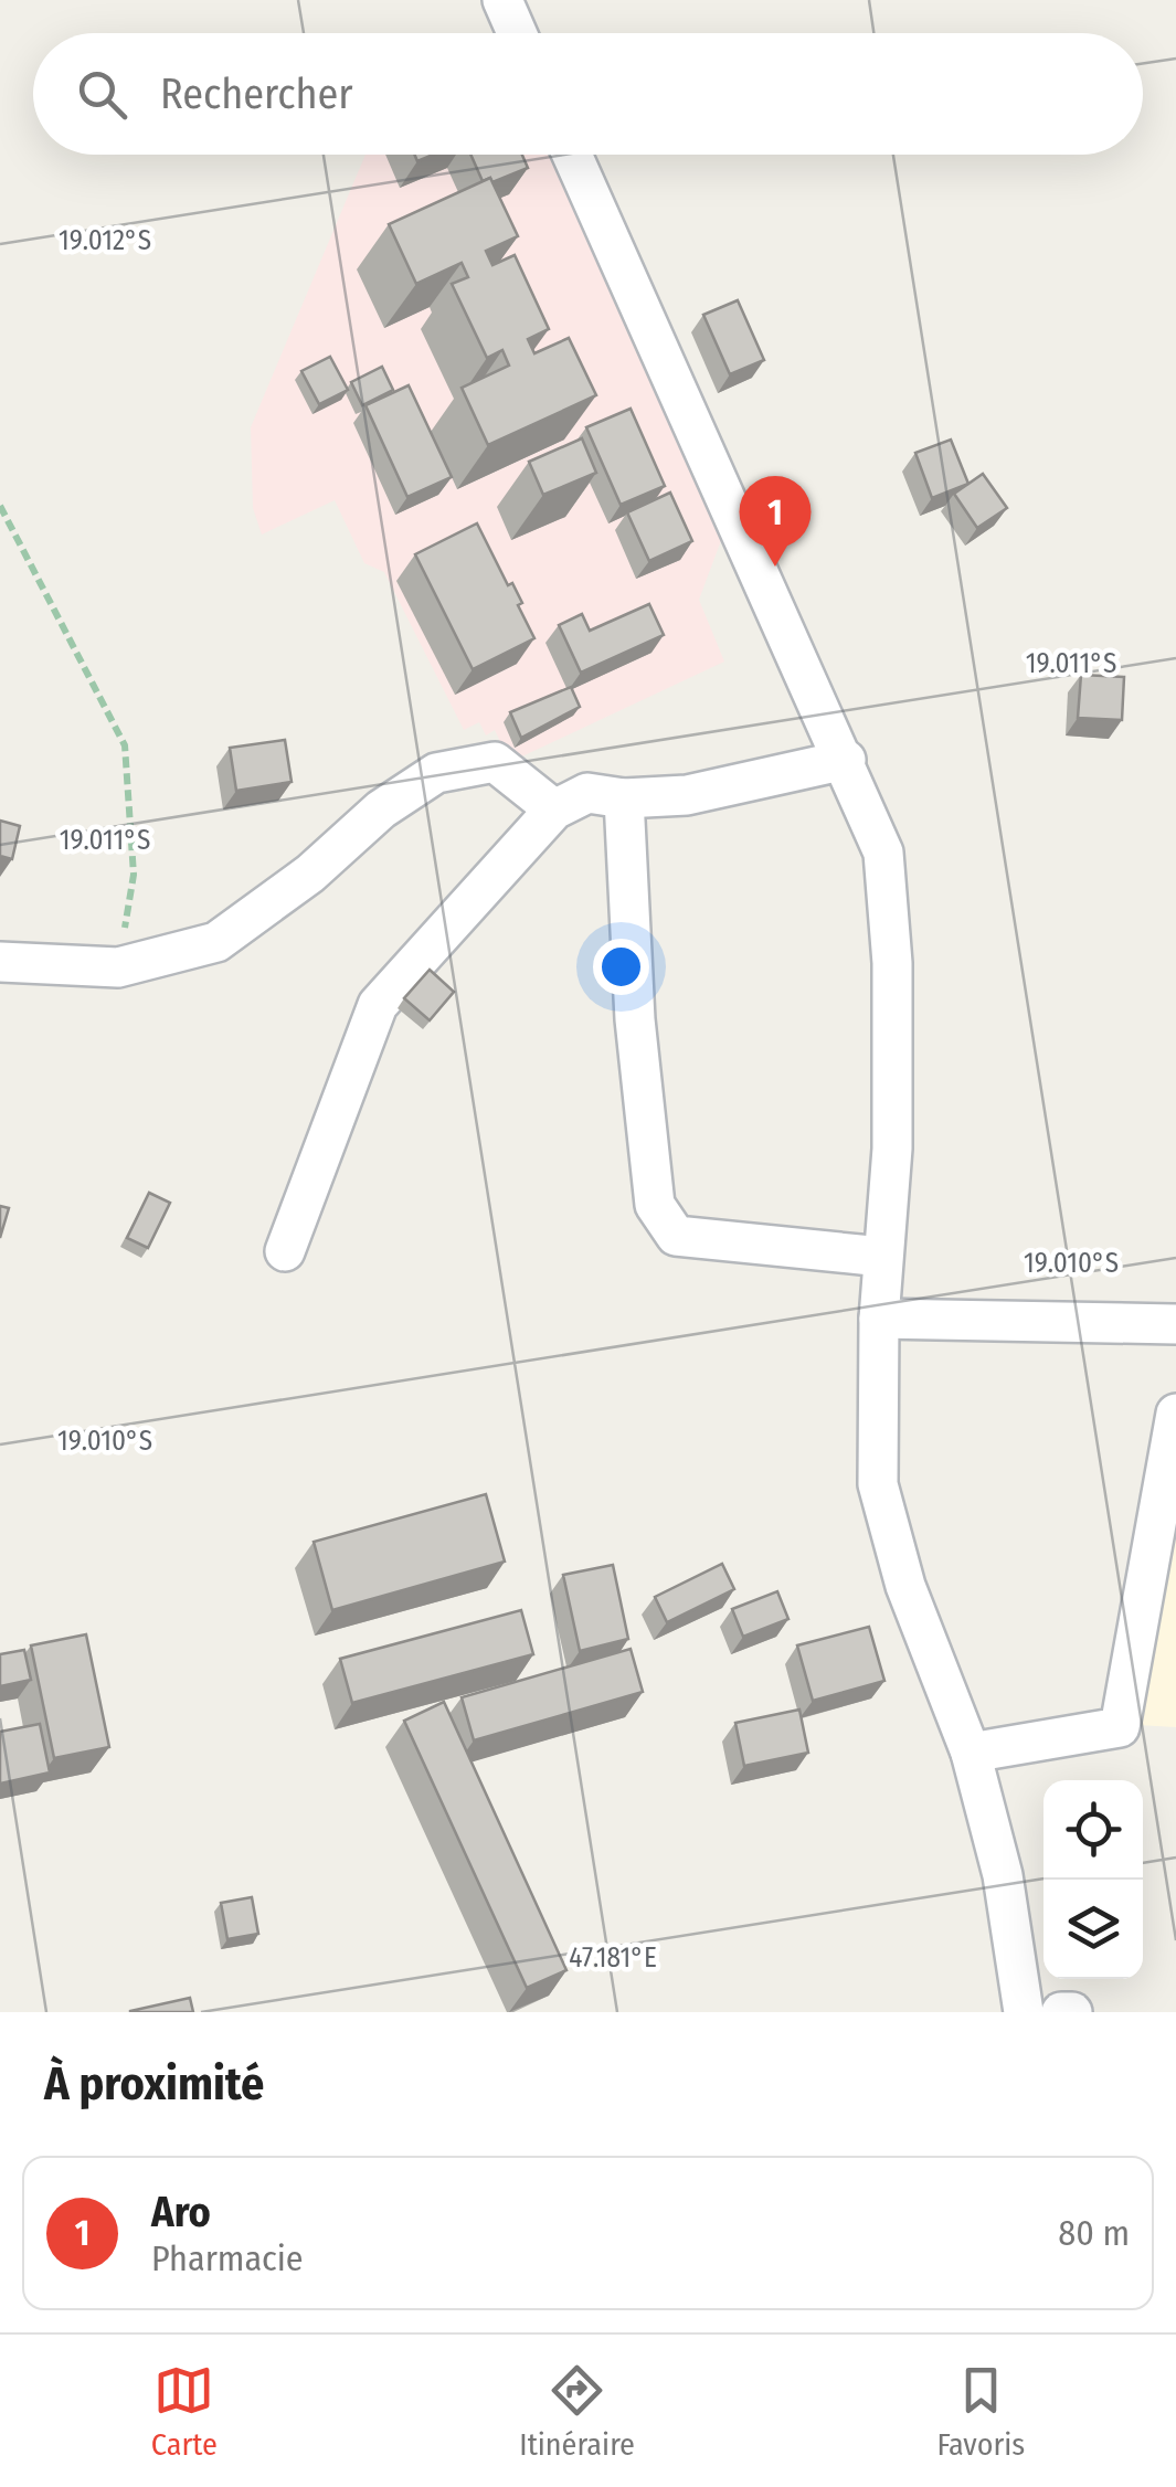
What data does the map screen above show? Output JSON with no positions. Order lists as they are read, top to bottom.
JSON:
{
  "page": {
    "search": "Rechercher",
    "pins": "1",
    "heading": "À proximité",
    "list": [
      {
        "mark": "1",
        "name": "Aro",
        "note": "Pharmacie",
        "value": "80 m"
      }
    ],
    "nav": ["Carte", "Itinéraire", "Favoris"]
  },
  "coordinates": [
    "19.012°S",
    "19.011°S",
    "19.010°S",
    "47.181°E"
  ]
}
